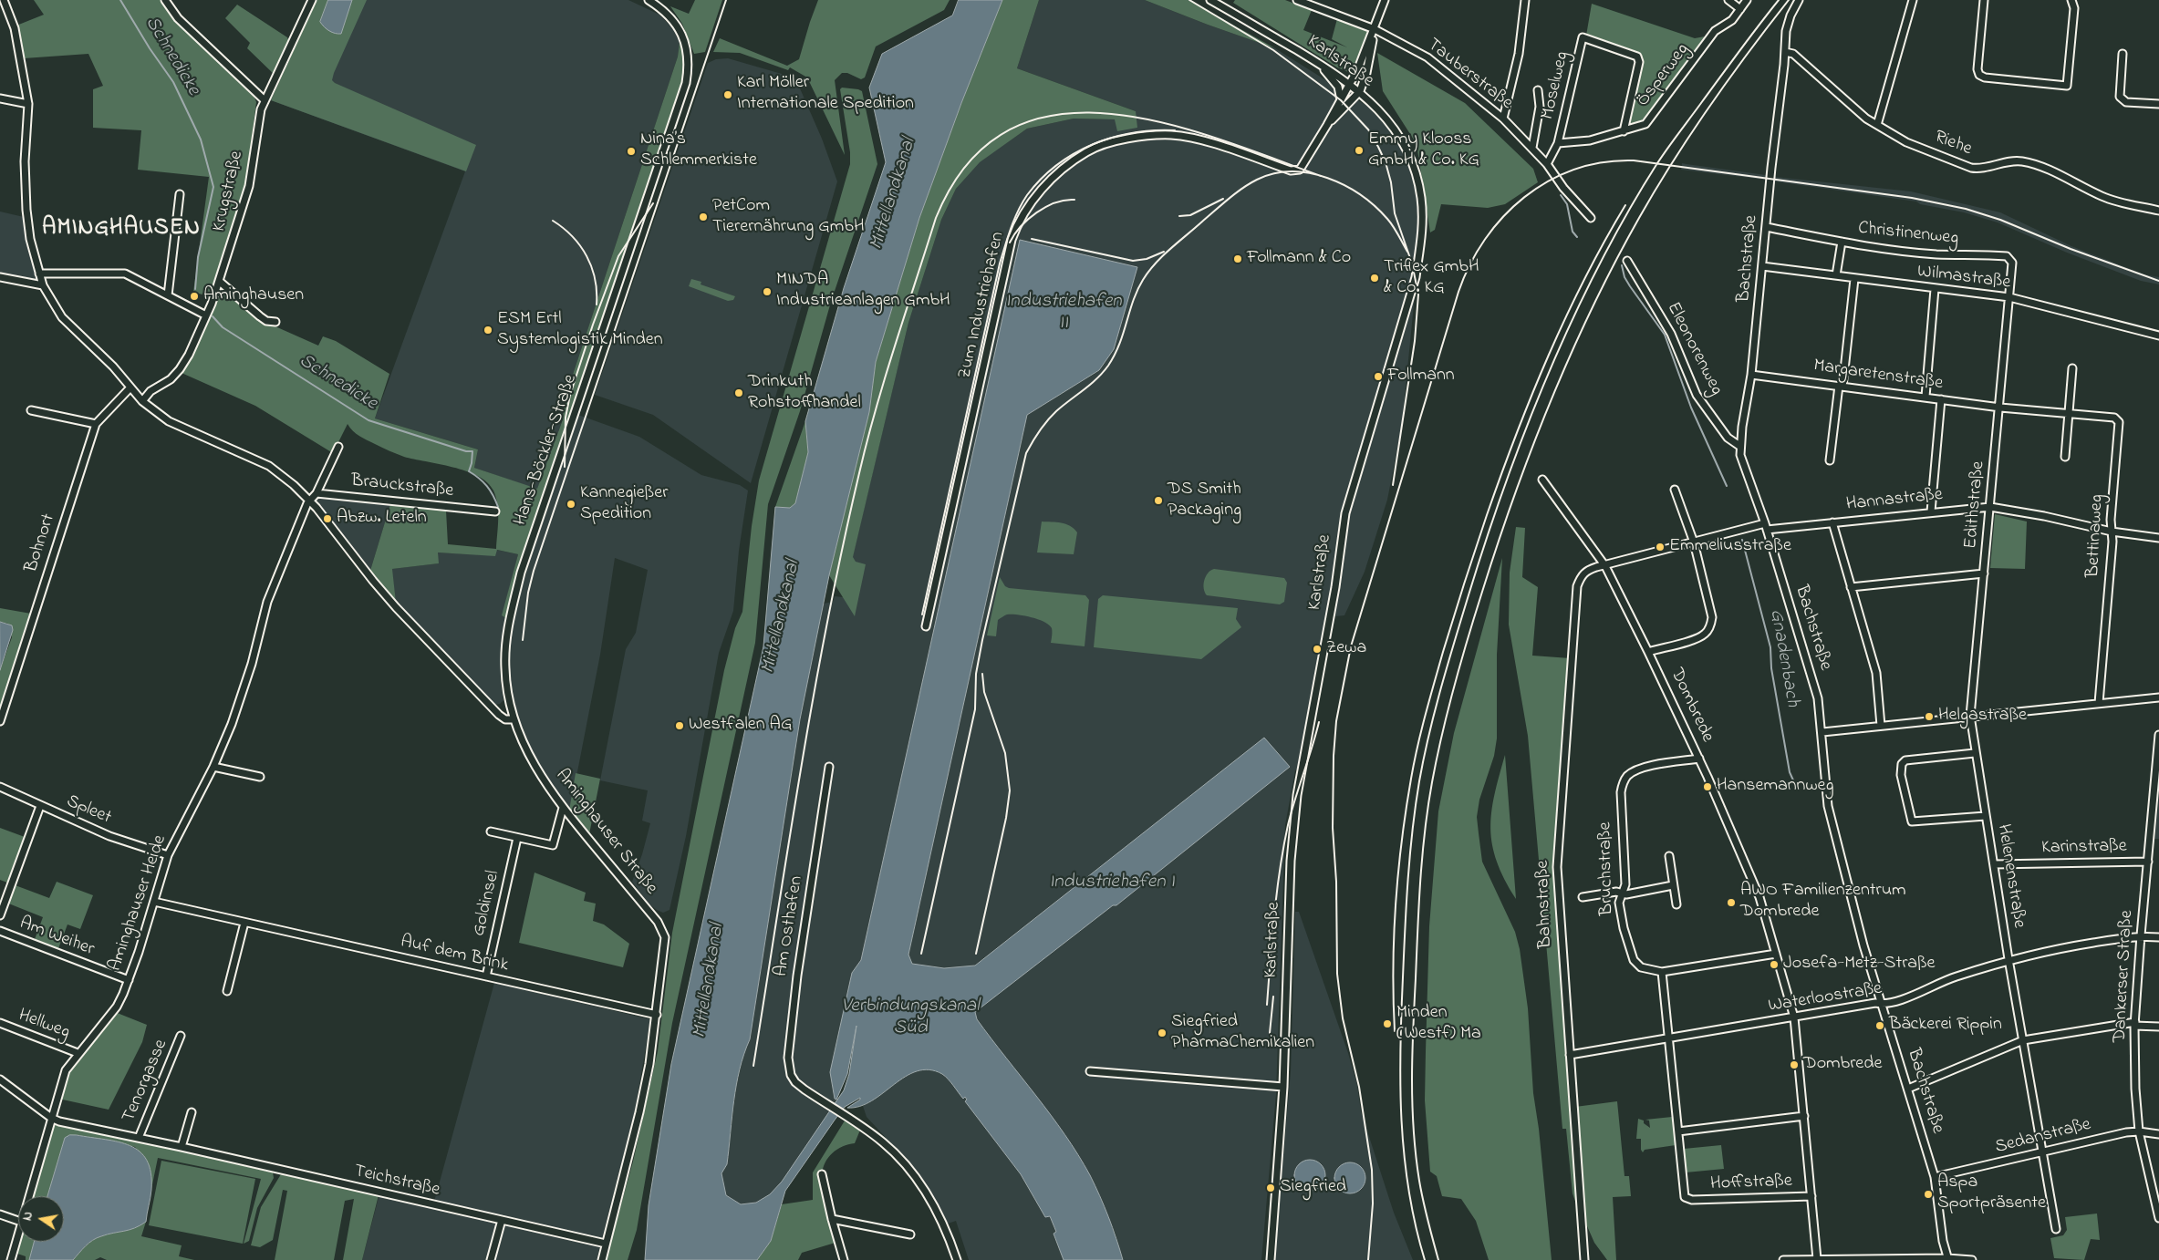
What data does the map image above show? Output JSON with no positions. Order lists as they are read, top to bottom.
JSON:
{
  "streets": {
    "street": [
      "Karlstraße",
      "Tauberstraße",
      "Ösperweg",
      "Moselweg",
      "Riehe",
      "Krugstraße",
      "Christinenweg",
      "Bachstraße",
      "Wilmastraße",
      "Zum Industriehafen",
      "Eleonorenweg",
      "Margaretenstraße",
      "Hans-Böckler-Straße",
      "Brauckstraße",
      "Hannastraße",
      "Edithstraße",
      "Bettinaweg",
      "Bohnort",
      "Dombrede",
      "Spleet",
      "Aminghauser Straße",
      "Karinstraße",
      "Bruchstraße",
      "Helenenstraße",
      "Aminghauser Heide",
      "Goldinsel",
      "Bahnstraße",
      "Am Osthafen",
      "Am Weiher",
      "Auf dem Brink",
      "Dankerser Straße",
      "Waterloostraße",
      "Hellweg",
      "Tenorgasse",
      "Sedanstraße",
      "Teichstraße",
      "Hoffstraße"
    ]
  },
  "crossings": [
    ["Karlstraße", "Zum Industriehafen"],
    ["Tauberstraße", "Moselweg"],
    ["Tauberstraße", "Zum Industriehafen"],
    ["Ösperweg", "Moselweg"],
    ["Riehe", "Bachstraße"],
    ["Christinenweg", "Bachstraße"],
    ["Christinenweg", "Wilmastraße"],
    ["Christinenweg", "Edithstraße"],
    ["Bachstraße", "Wilmastraße"],
    ["Bachstraße", "Eleonorenweg"],
    ["Bachstraße", "Margaretenstraße"],
    ["Bachstraße", "Hannastraße"],
    ["Bachstraße", "Waterloostraße"],
    ["Bachstraße", "Sedanstraße"],
    ["Wilmastraße", "Edithstraße"],
    ["Margaretenstraße", "Edithstraße"],
    ["Margaretenstraße", "Bettinaweg"],
    ["Hans-Böckler-Straße", "Aminghauser Straße"],
    ["Hannastraße", "Edithstraße"],
    ["Hannastraße", "Bettinaweg"],
    ["Edithstraße", "Bettinaweg"],
    ["Edithstraße", "Helenenstraße"],
    ["Dombrede", "Bruchstraße"],
    ["Dombrede", "Bahnstraße"],
    ["Dombrede", "Waterloostraße"],
    ["Dombrede", "Hoffstraße"],
    ["Spleet", "Aminghauser Heide"],
    ["Aminghauser Straße", "Auf dem Brink"],
    ["Aminghauser Straße", "Teichstraße"],
    ["Karinstraße", "Helenenstraße"],
    ["Karinstraße", "Dankerser Straße"],
    ["Helenenstraße", "Waterloostraße"],
    ["Helenenstraße", "Sedanstraße"],
    ["Aminghauser Heide", "Am Weiher"],
    ["Aminghauser Heide", "Auf dem Brink"],
    ["Aminghauser Heide", "Hellweg"],
    ["Aminghauser Heide", "Teichstraße"],
    ["Goldinsel", "Auf dem Brink"],
    ["Bahnstraße", "Waterloostraße"],
    ["Dankerser Straße", "Waterloostraße"],
    ["Dankerser Straße", "Sedanstraße"],
    ["Tenorgasse", "Teichstraße"]
  ],
  "districts": ["AMINGHAUSEN"],
  "water": [
    "Schnedicke",
    "Mittellandkanal",
    "Industriehafen II",
    "Gnadenbach",
    "Industriehafen I",
    "Verbindungskanal Süd"
  ],
  "places": [
    "Karl Möller Internationale Spedition",
    "Emmy Klooss GmbH & Co. KG",
    "Nina’s Schlemmerkiste",
    "PetCom Tierernährung GmbH",
    "Follmann & Co",
    "Triflex GmbH & Co. KG",
    "MINDA Industrieanlagen GmbH",
    "Aminghausen",
    "ESM Ertl Systemlogistik Minden",
    "Follmann",
    "Drinkuth Rohstoffhandel",
    "DS Smith Packaging",
    "Kannegießer Spedition",
    "Abzw. Leteln",
    "Emmeliusstraße",
    "Zewa",
    "Helgastraße",
    "Westfalen AG",
    "Hansemannweg",
    "AWO Familienzentrum Dombrede",
    "Josefa-Metz-Straße",
    "Minden (Westf) Ma",
    "Bäckerei Rippin",
    "Siegfried PharmaChemikalien",
    "Dombrede",
    "Siegfried",
    "Aspa Sportpräsente"
  ],
  "north": "left"
}
